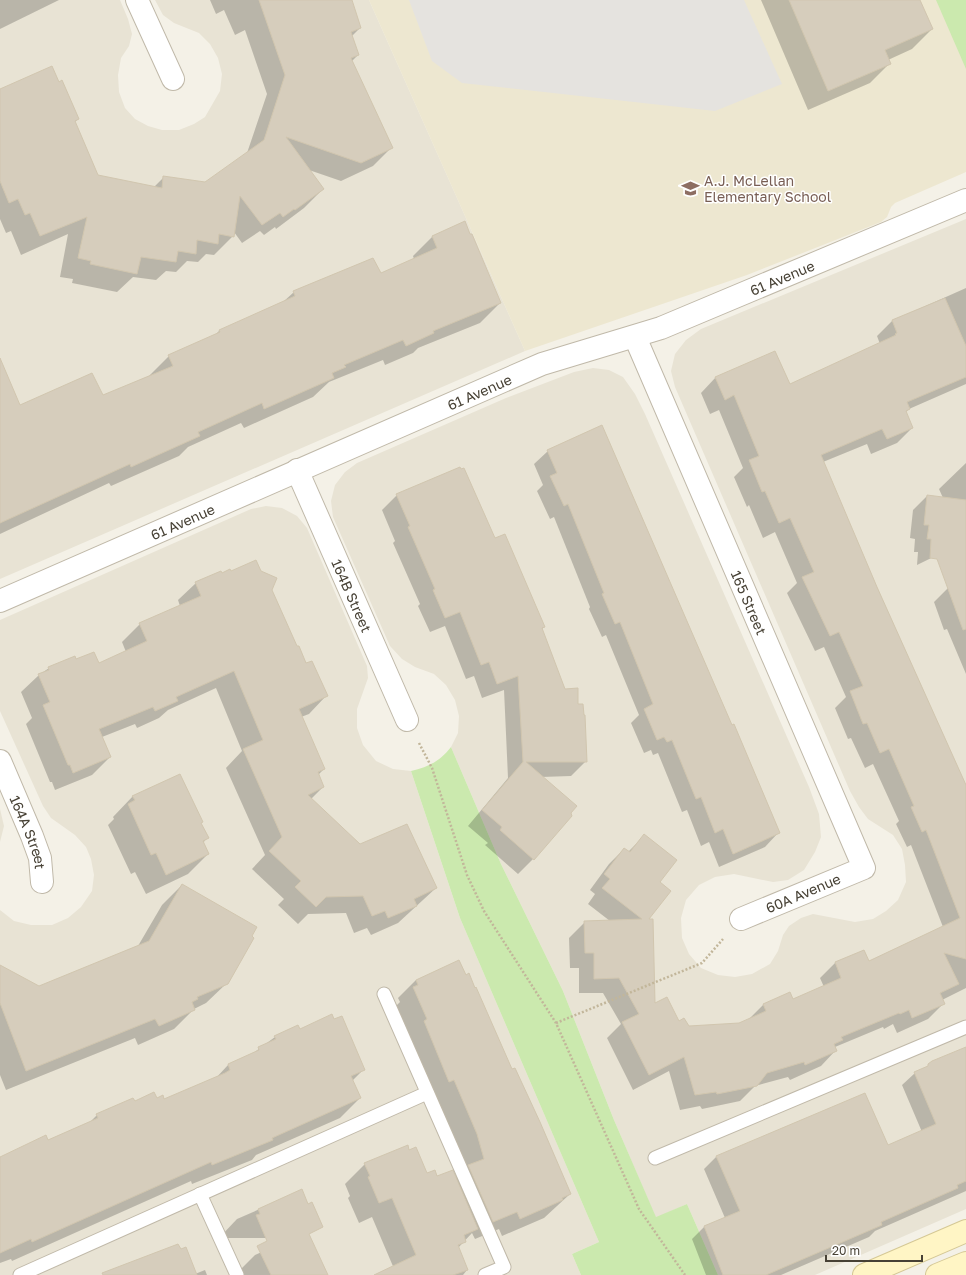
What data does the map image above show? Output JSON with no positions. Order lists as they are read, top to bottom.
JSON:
{
  "streets": {
    "street": [
      "61 Avenue",
      "164B Street",
      "165 Street",
      "164A Street",
      "60A Avenue"
    ]
  },
  "crossings": [
    ["61 Avenue", "164B Street"],
    ["61 Avenue", "165 Street"],
    ["165 Street", "60A Avenue"]
  ],
  "places": {
    "school or university": ["A.J. McLellan Elementary School"]
  },
  "scale_bar": "20 m"
}
